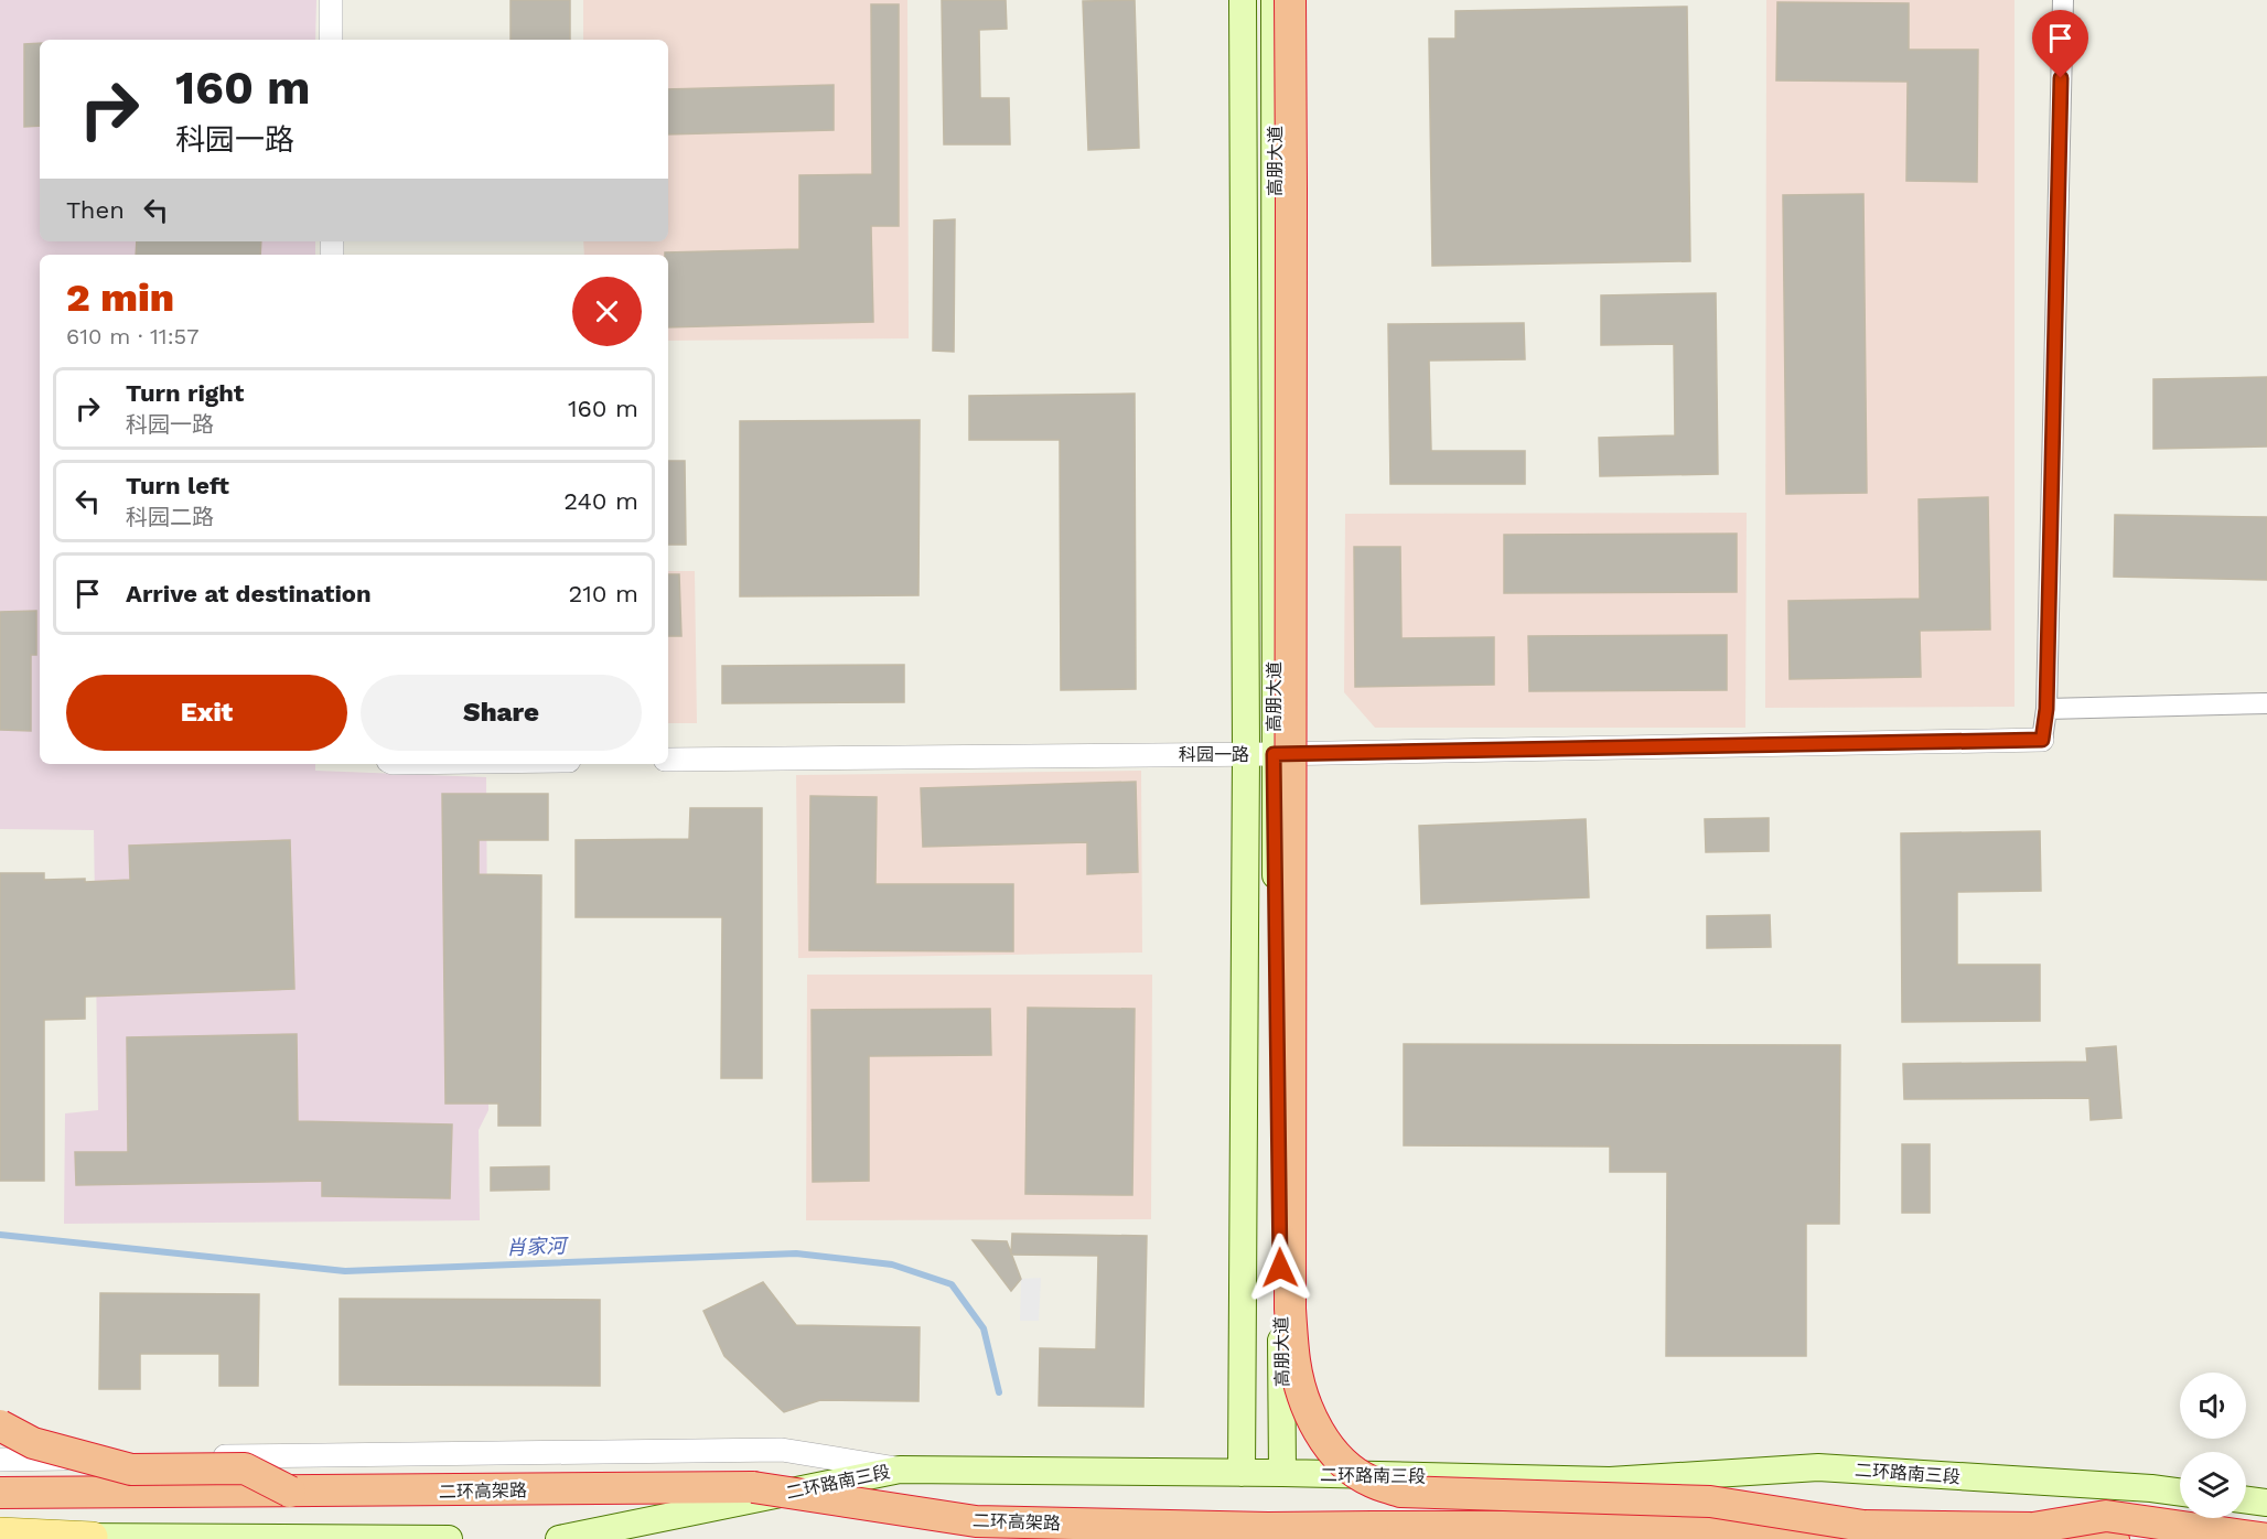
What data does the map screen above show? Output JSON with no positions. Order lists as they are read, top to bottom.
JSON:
{
  "streets": {
    "highway": ["二环高架路"],
    "main road": ["高朋大道", "二环路南三段"],
    "street": ["科园一路"]
  },
  "crossings": [
    ["高朋大道", "科园一路"],
    ["高朋大道", "二环路南三段"]
  ],
  "water": ["肖家河"],
  "page": {
    "turn": ["160 m", "科园一路"],
    "then": "Then",
    "heading": ["2 min", "610 m · 11:57"],
    "list": [
      {
        "name": "Turn right",
        "note": "科园一路",
        "value": "160 m"
      },
      {
        "name": "Turn left",
        "note": "科园二路",
        "value": "240 m"
      },
      {
        "name": "Arrive at destination",
        "value": "210 m"
      }
    ],
    "buttons": ["Exit", "Share"]
  }
}
